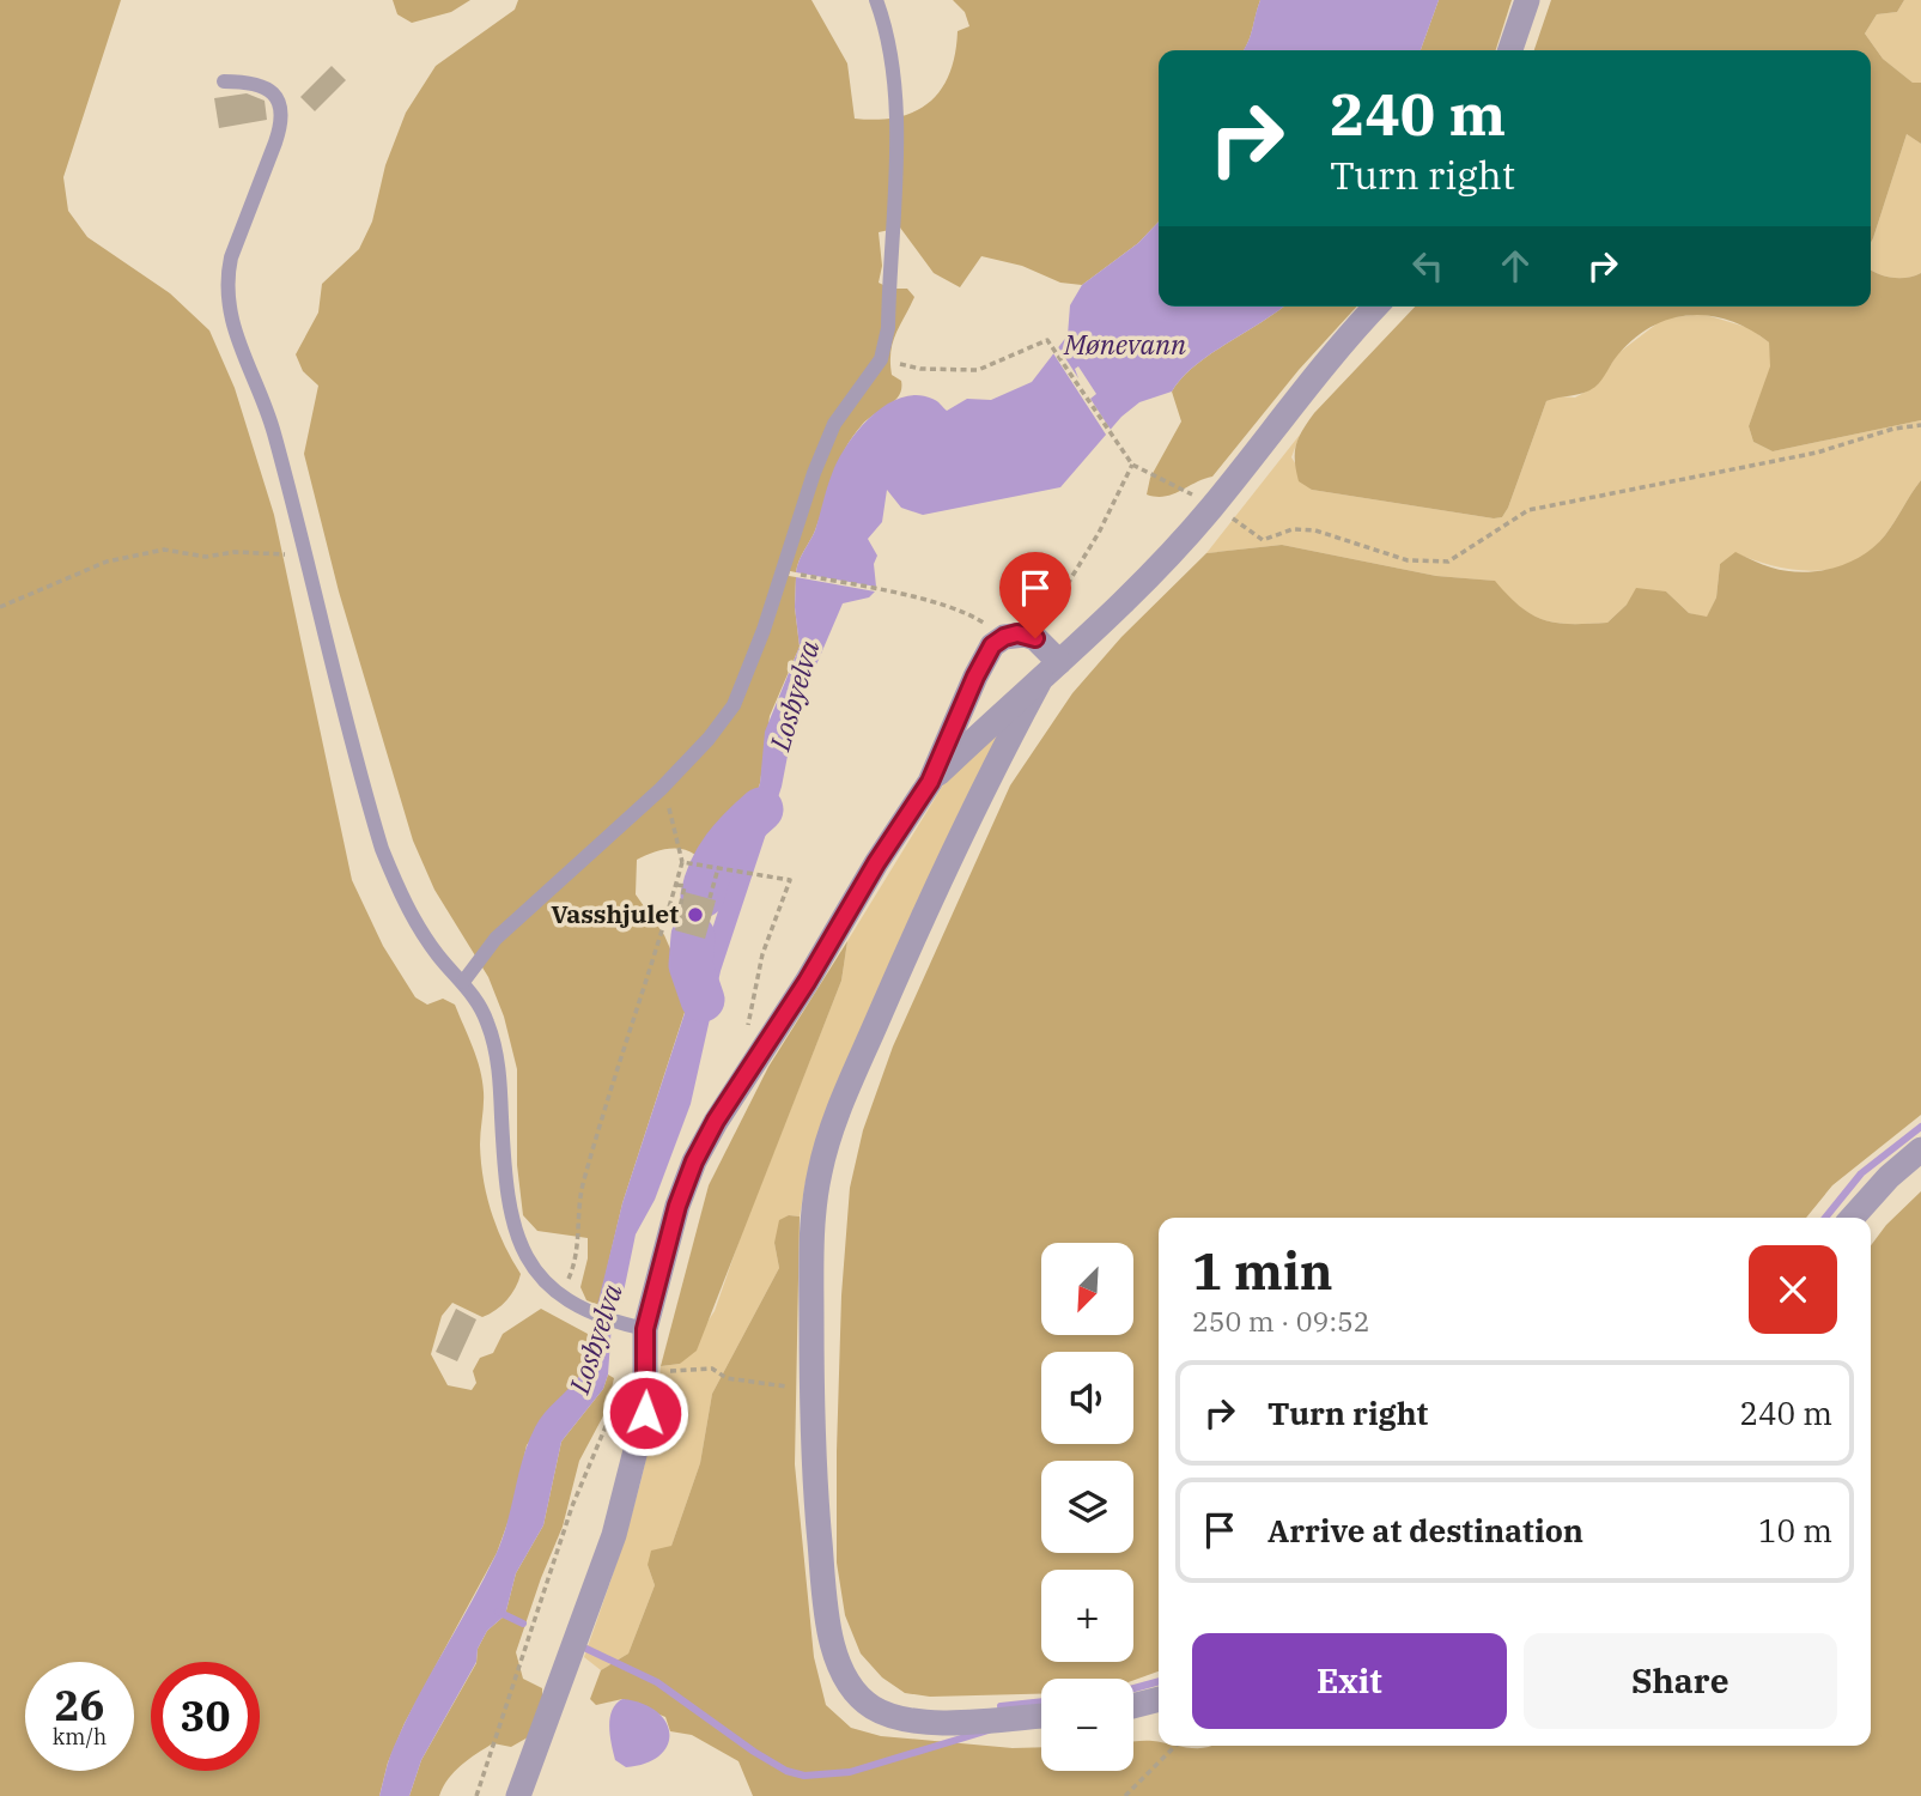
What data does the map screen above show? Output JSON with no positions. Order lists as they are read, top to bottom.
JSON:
{
  "water": ["Mønevann", "Losbyelva"],
  "places": ["Vasshjulet"],
  "north": "bottom left",
  "page": {
    "turn": ["240 m", "Turn right"],
    "heading": ["1 min", "250 m · 09:52"],
    "map_buttons": ["+", "−"],
    "list": [
      {
        "name": "Turn right",
        "value": "240 m"
      },
      {
        "name": "Arrive at destination",
        "value": "10 m"
      }
    ],
    "buttons": ["Exit", "Share"],
    "speed": "26 km/h",
    "limit": "30"
  }
}
